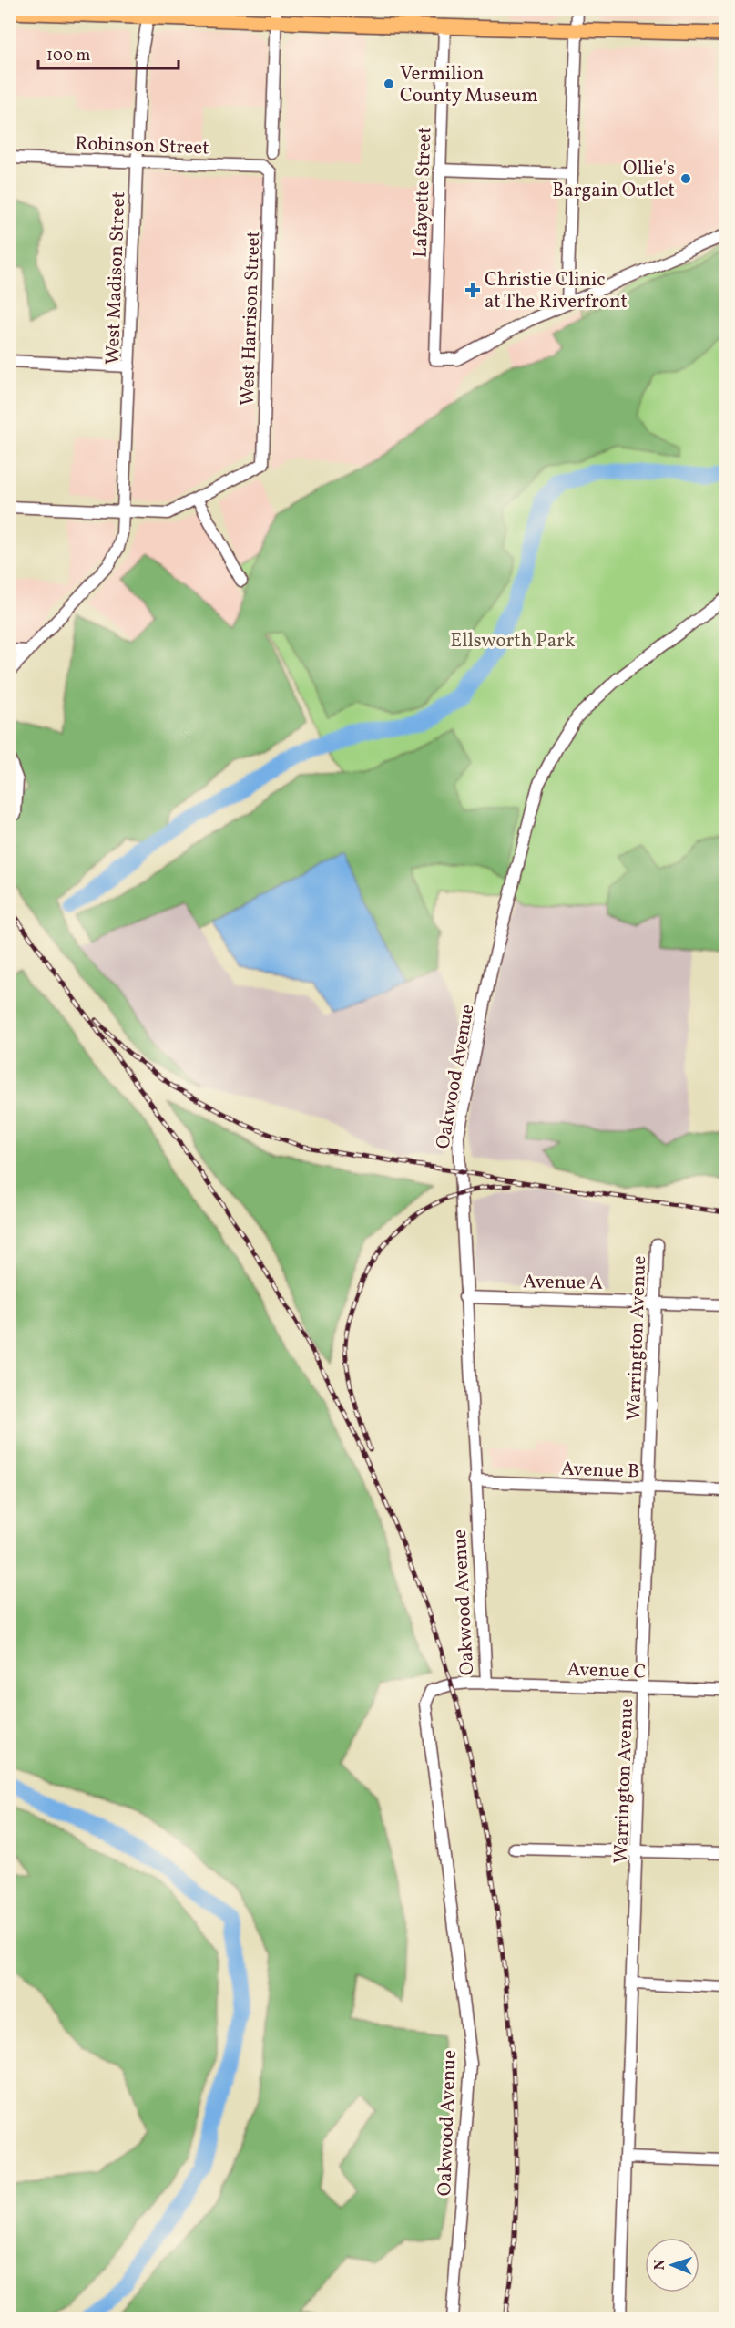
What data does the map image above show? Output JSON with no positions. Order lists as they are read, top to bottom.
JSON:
{
  "streets": {
    "street": [
      "Robinson Street",
      "Lafayette Street",
      "West Madison Street",
      "West Harrison Street",
      "Oakwood Avenue",
      "Avenue A",
      "Warrington Avenue",
      "Avenue B",
      "Avenue C"
    ]
  },
  "crossings": [
    ["Robinson Street", "West Madison Street"],
    ["Robinson Street", "West Harrison Street"],
    ["Oakwood Avenue", "Avenue A"],
    ["Oakwood Avenue", "Avenue B"],
    ["Oakwood Avenue", "Avenue C"],
    ["Avenue A", "Warrington Avenue"],
    ["Warrington Avenue", "Avenue B"],
    ["Warrington Avenue", "Avenue C"]
  ],
  "parks": ["Ellsworth Park"],
  "places": {
    "other": ["Vermilion County Museum", "Ollie's Bargain Outlet"],
    "health": ["Christie Clinic at The Riverfront"]
  },
  "scale_bar": "100 m",
  "north": "left"
}
